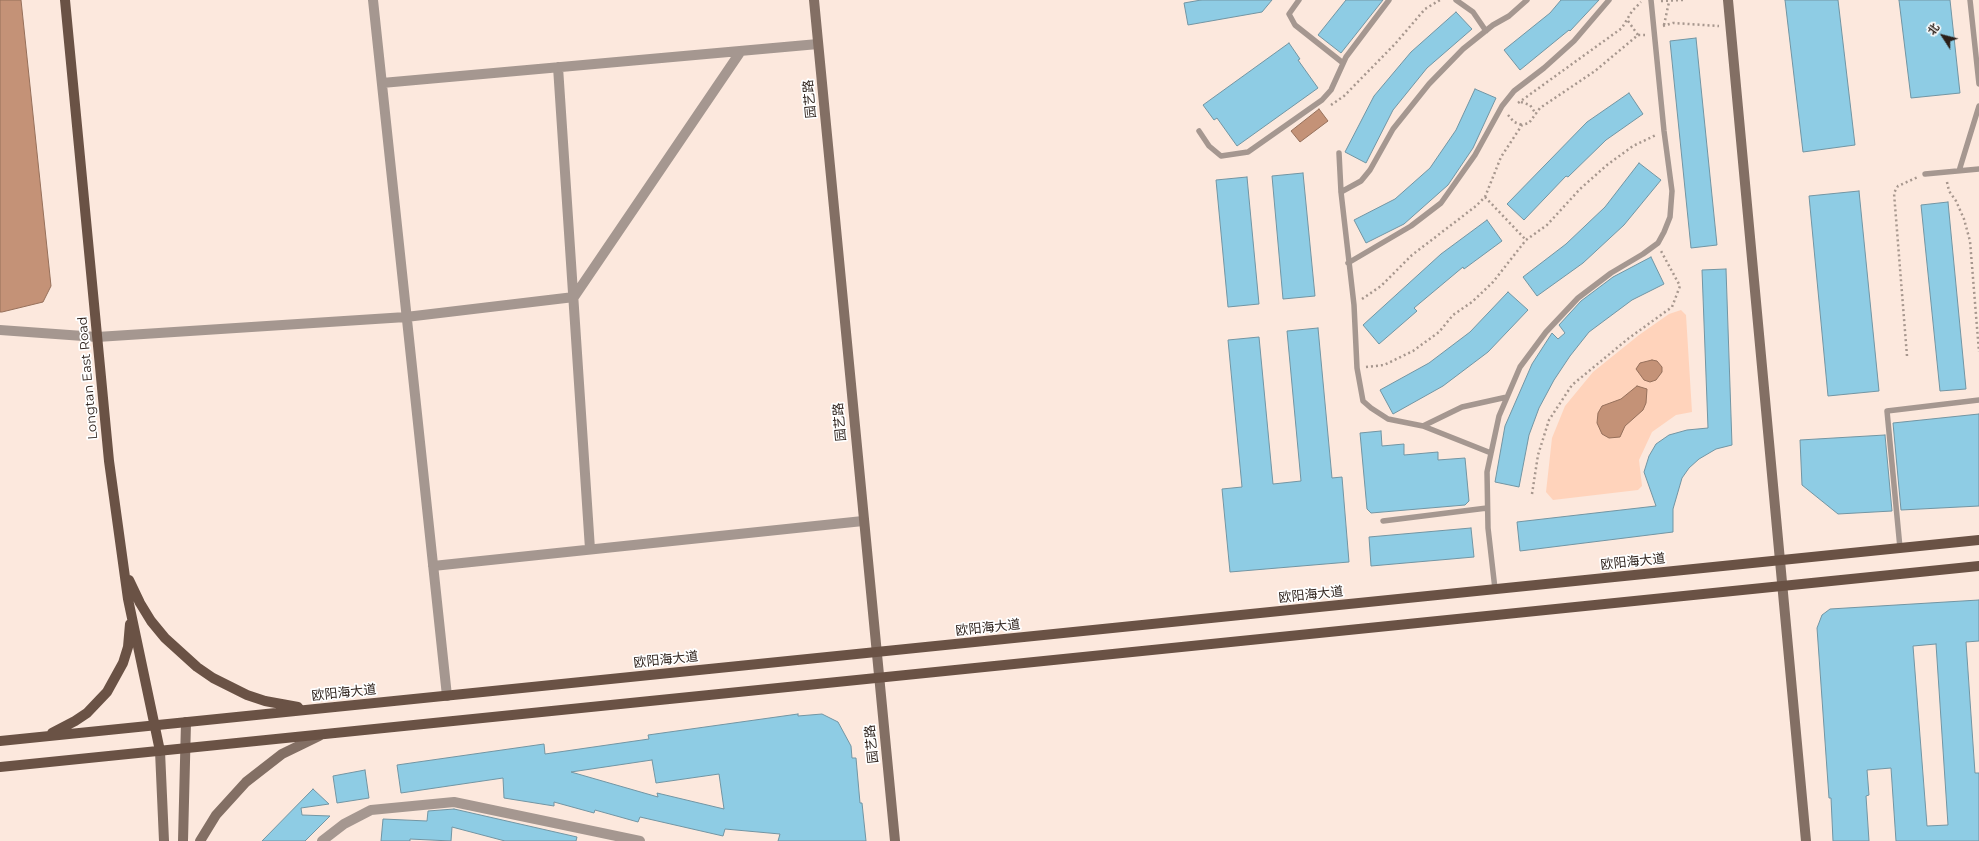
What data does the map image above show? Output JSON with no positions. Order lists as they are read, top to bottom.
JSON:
{
  "streets": {
    "main road": ["园艺路", "Longtan East Road", "欧阳海大道"]
  },
  "crossings": [
    ["园艺路", "欧阳海大道"],
    ["Longtan East Road", "欧阳海大道"]
  ],
  "north": "top left"
}
